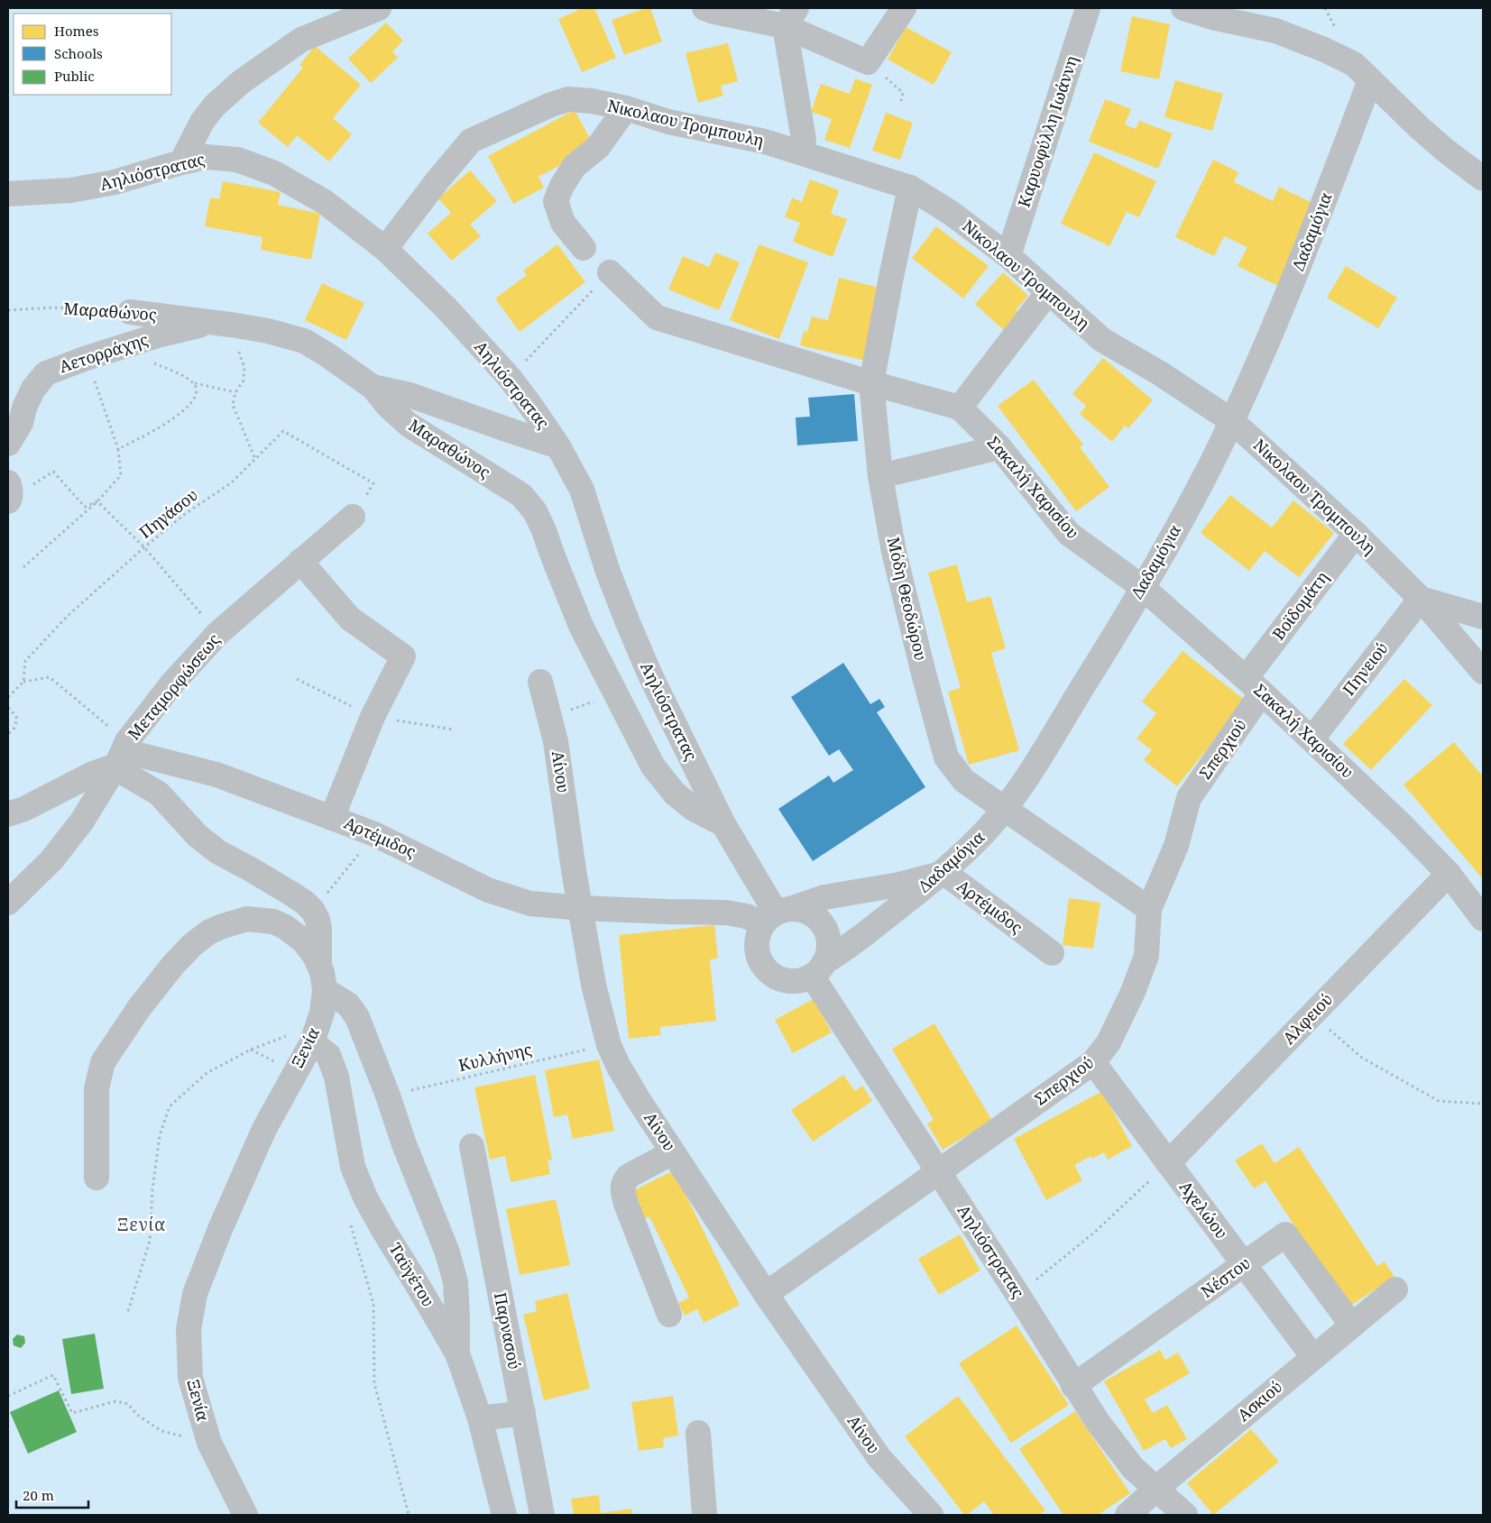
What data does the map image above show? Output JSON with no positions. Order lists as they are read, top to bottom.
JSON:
{
  "streets": {
    "street": [
      "Νικολαου Τρομπουλη",
      "Καρυοφύλλη Ιωάννη",
      "Αηλιόστρατας",
      "Δαδαμόγια",
      "Μαραθώνος",
      "Αετορράχης",
      "Σακαλή Χαρισίου",
      "Μόδη Θεοδώρου",
      "Βοϊδομάτη",
      "Πηνειού",
      "Μεταμορφώσεως",
      "Σπερχιού",
      "Αίνου",
      "Αρτέμιδος",
      "Αλφειού",
      "Ξενία",
      "Αχελώου",
      "Ταϋγέτου",
      "Νέστου",
      "Παρνασού",
      "Ασκιού"
    ],
    "path": ["Πηγάσου", "Κυλλήνης"]
  },
  "crossings": [
    ["Νικολαου Τρομπουλη", "Καρυοφύλλη Ιωάννη"],
    ["Νικολαου Τρομπουλη", "Αηλιόστρατας"],
    ["Νικολαου Τρομπουλη", "Δαδαμόγια"],
    ["Νικολαου Τρομπουλη", "Μόδη Θεοδώρου"],
    ["Νικολαου Τρομπουλη", "Βοϊδομάτη"],
    ["Νικολαου Τρομπουλη", "Πηνειού"],
    ["Αηλιόστρατας", "Δαδαμόγια"],
    ["Αηλιόστρατας", "Μαραθώνος"],
    ["Αηλιόστρατας", "Σπερχιού"],
    ["Αηλιόστρατας", "Αρτέμιδος"],
    ["Αηλιόστρατας", "Νέστου"],
    ["Αηλιόστρατας", "Ασκιού"],
    ["Δαδαμόγια", "Σακαλή Χαρισίου"],
    ["Δαδαμόγια", "Μόδη Θεοδώρου"],
    ["Δαδαμόγια", "Αρτέμιδος"],
    ["Μαραθώνος", "Αετορράχης"],
    ["Σακαλή Χαρισίου", "Μόδη Θεοδώρου"],
    ["Σακαλή Χαρισίου", "Βοϊδομάτη"],
    ["Σακαλή Χαρισίου", "Πηνειού"],
    ["Σακαλή Χαρισίου", "Σπερχιού"],
    ["Σακαλή Χαρισίου", "Αλφειού"],
    ["Μόδη Θεοδώρου", "Σπερχιού"],
    ["Βοϊδομάτη", "Σπερχιού"],
    ["Μεταμορφώσεως", "Αρτέμιδος"],
    ["Σπερχιού", "Αίνου"],
    ["Σπερχιού", "Αχελώου"],
    ["Αίνου", "Αρτέμιδος"],
    ["Αίνου", "Κυλλήνης"],
    ["Αλφειού", "Αχελώου"],
    ["Ξενία", "Ταϋγέτου"],
    ["Αχελώου", "Νέστου"],
    ["Αχελώου", "Ασκιού"],
    ["Νέστου", "Ασκιού"]
  ],
  "districts": ["Ξενία"],
  "legend": ["Homes", "Schools", "Public"],
  "scale_bar": "20 m"
}
